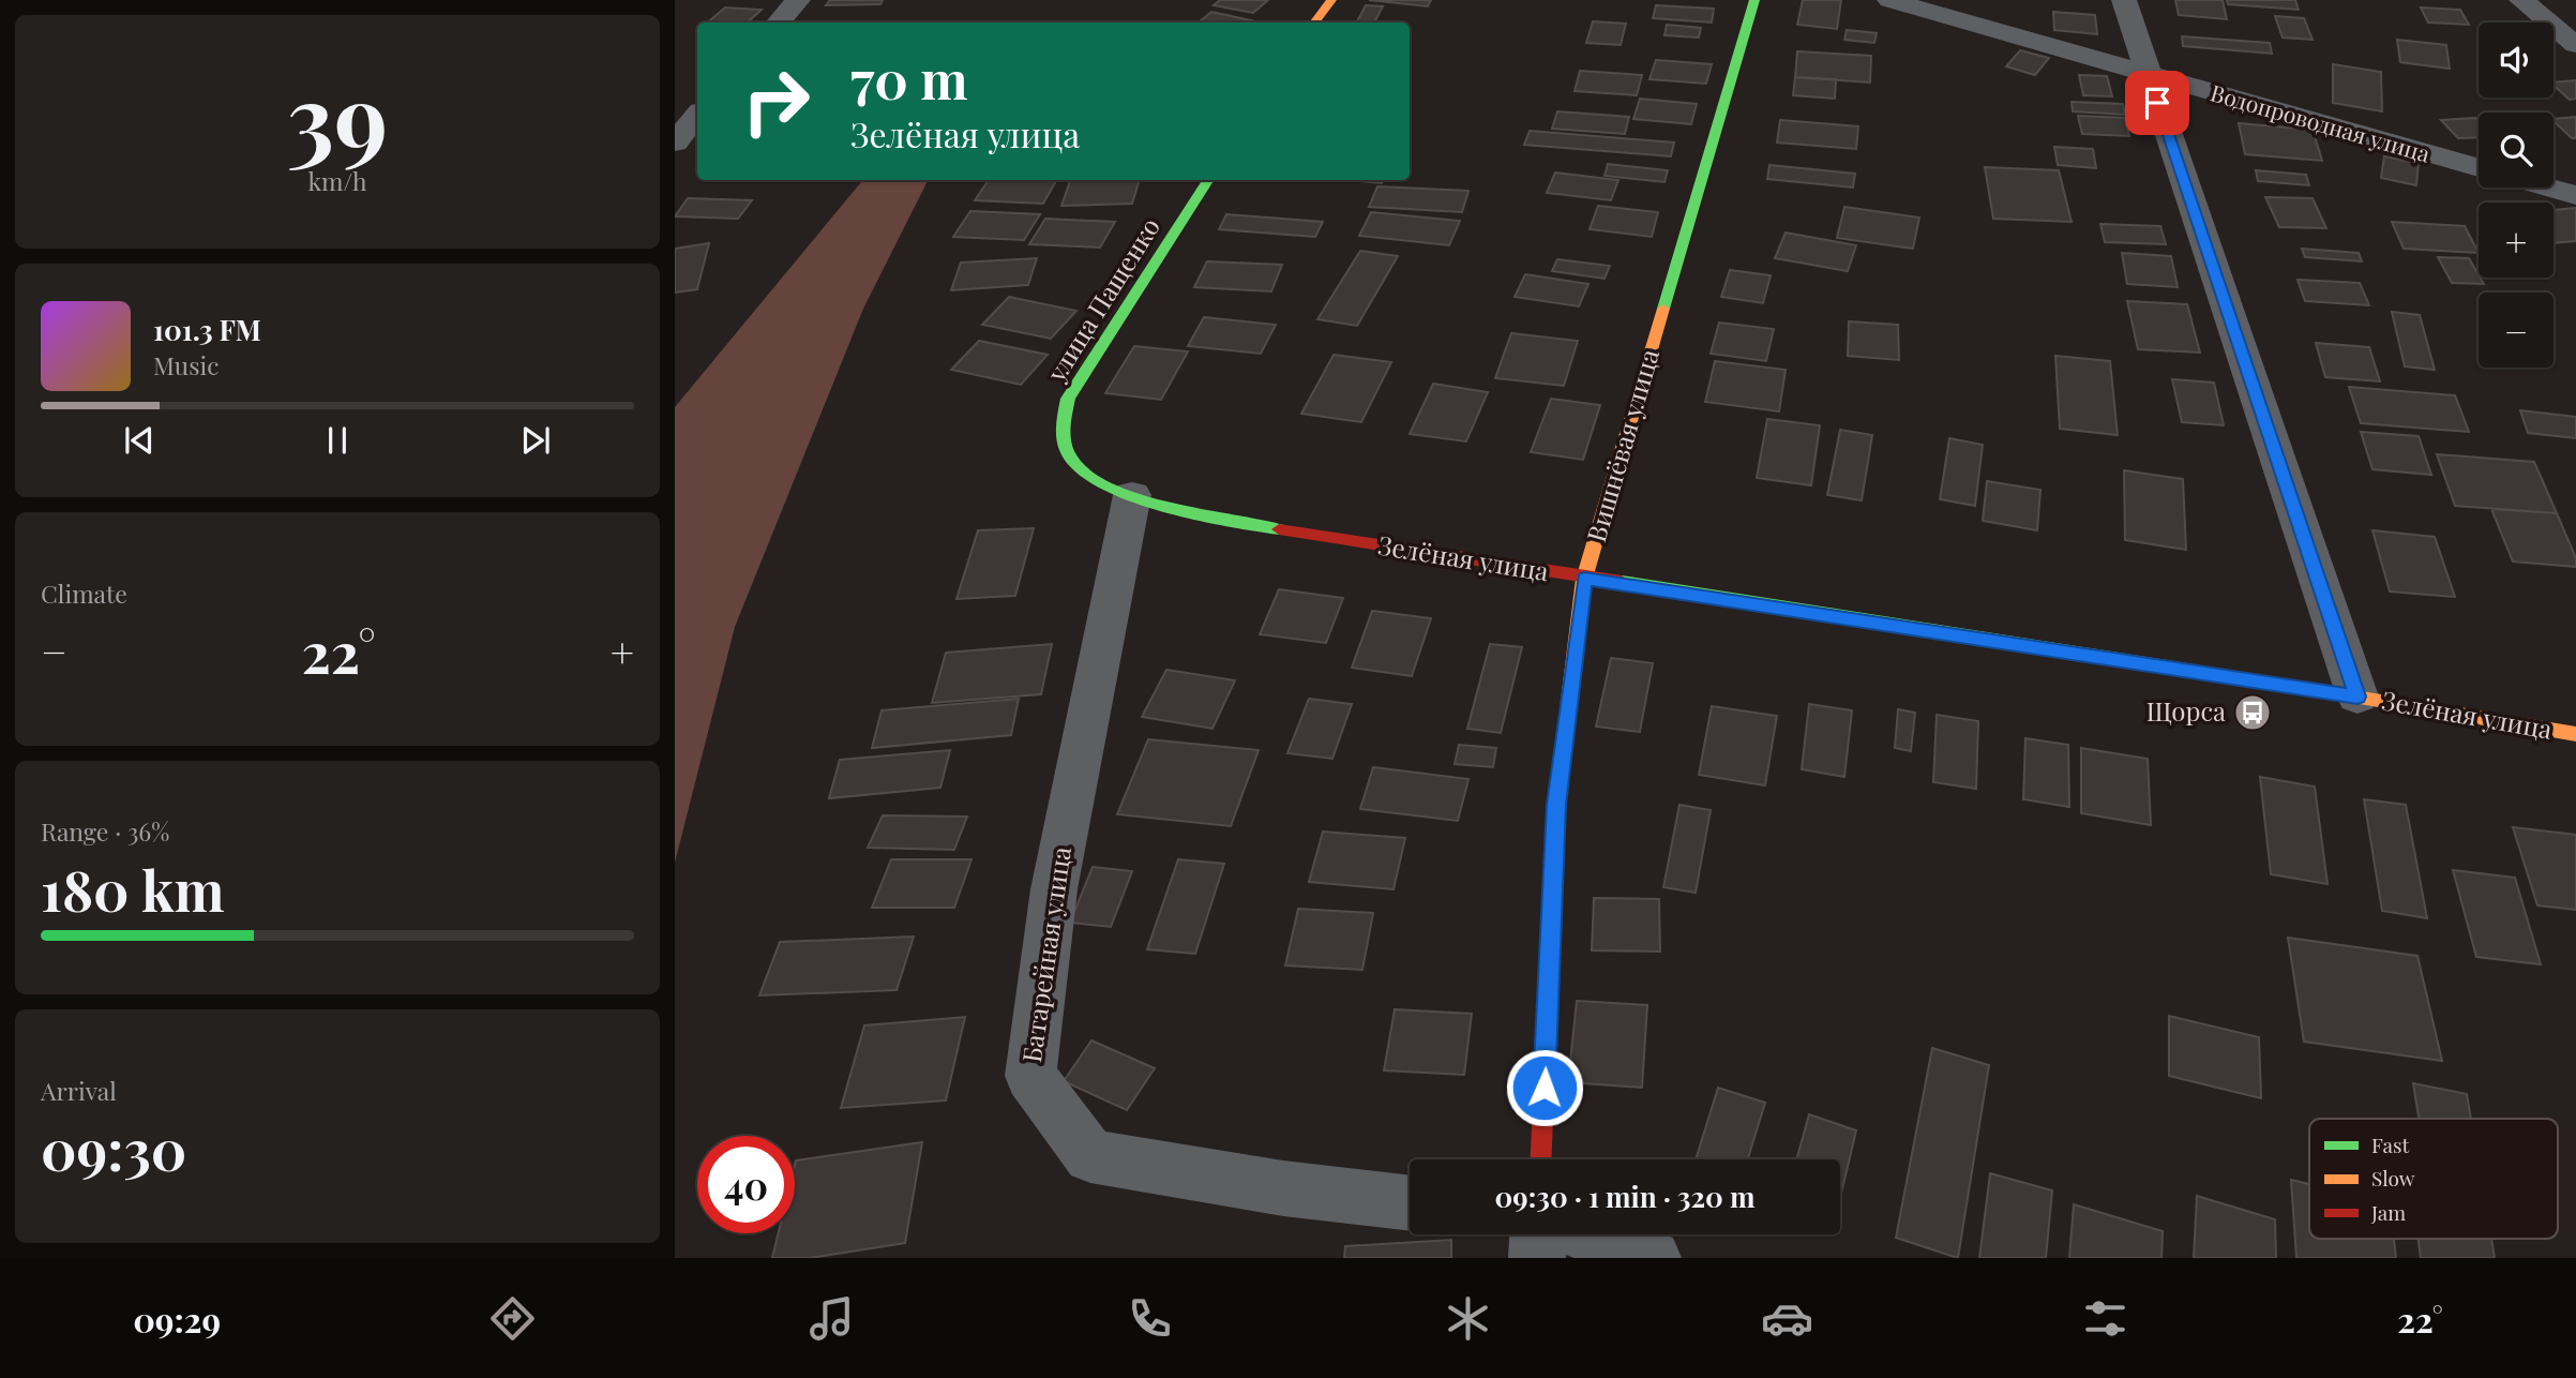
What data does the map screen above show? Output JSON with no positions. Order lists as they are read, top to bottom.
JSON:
{
  "streets": {
    "street": [
      "Водопроводная улица",
      "улица Пащенко",
      "Вишнёвая улица",
      "Зелёная улица",
      "Батарейная улица"
    ]
  },
  "crossings": [
    ["Водопроводная улица", "Зелёная улица"],
    ["улица Пащенко", "Зелёная улица"],
    ["Вишнёвая улица", "Зелёная улица"],
    ["Зелёная улица", "Батарейная улица"]
  ],
  "places": {
    "bus stop": ["Щорса"]
  },
  "legend": ["Fast", "Slow", "Jam"],
  "page": {
    "tile": [
      ["39", "km/h"],
      "Climate",
      ["Range · 36%", "180 km"],
      ["Arrival", "09:30"]
    ],
    "map_buttons": ["+", "−"],
    "turn": ["70 m", "Зелёная улица"],
    "song": ["101.3 FM", "Music"],
    "heat": ["−", "22°", "+"],
    "limit": "40",
    "trip": "09:30 · 1 min · 320 m",
    "tabs": ["09:29", "22°"]
  }
}
